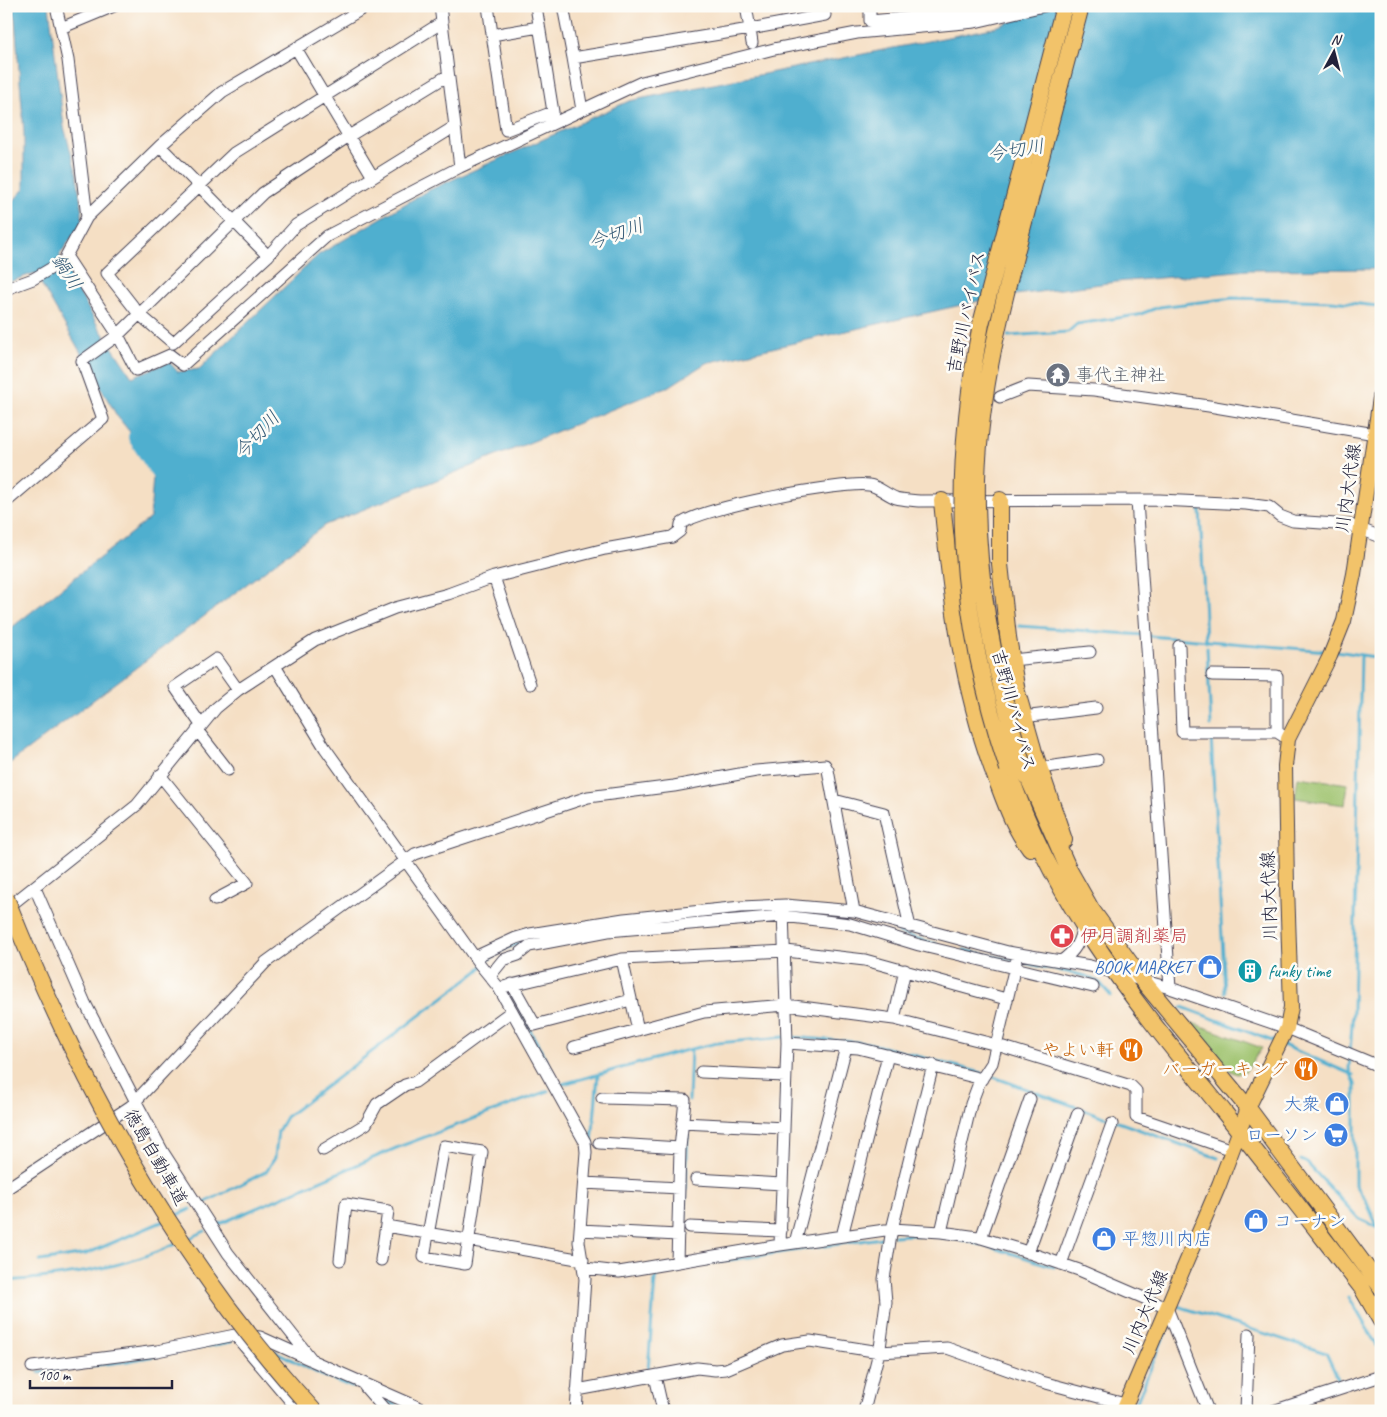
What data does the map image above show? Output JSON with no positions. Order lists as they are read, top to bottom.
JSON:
{
  "streets": {
    "highway": ["吉野川バイパス", "徳島自動車道"],
    "main road": ["川内大代線"]
  },
  "crossings": [
    ["吉野川バイパス", "川内大代線"]
  ],
  "water": ["今切川", "鍋川"],
  "places": {
    "temple": ["事代主神社"],
    "pharmacy": ["伊月調剤薬局"],
    "shop": [
      "BOOK MARKET",
      "大衆",
      "コーナン",
      "平惣川内店"
    ],
    "building": ["funky time"],
    "restaurant": ["やよい軒", "バーガーキング"],
    "supermarket": ["ローソン"]
  },
  "scale_bar": "100 m",
  "north": "top"
}
